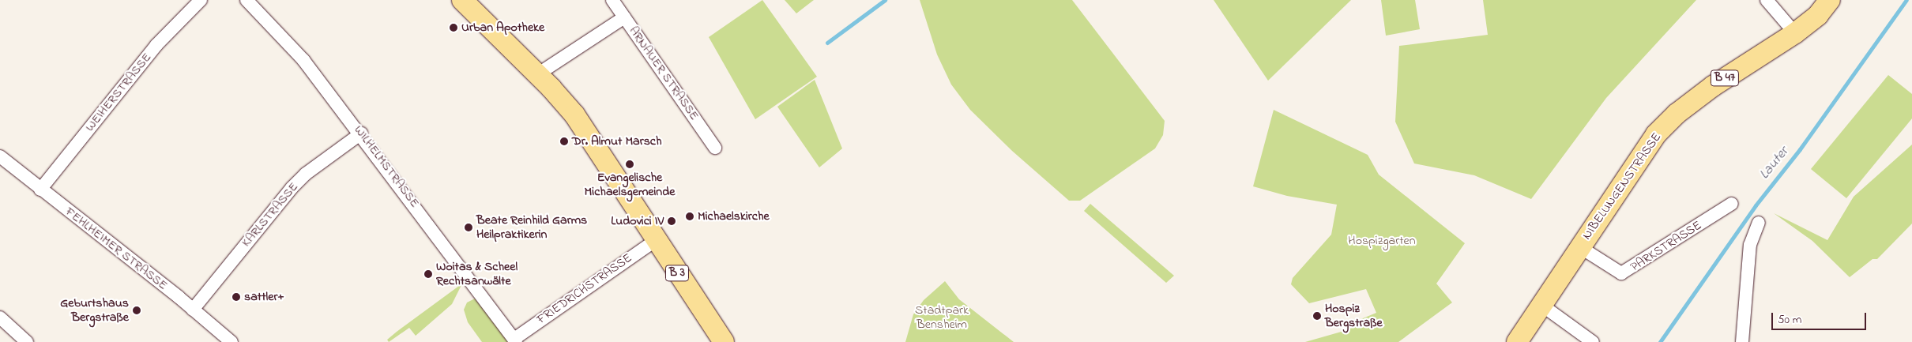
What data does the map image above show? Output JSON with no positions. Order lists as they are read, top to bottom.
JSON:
{
  "streets": {
    "main road": ["B 47", "NIBELUNGENSTRASSE", "B 3"],
    "street": [
      "ARNAUER STRASSE",
      "WEIHERSTRASSE",
      "WILHELMSTRASSE",
      "KARLSTRASSE",
      "PARKSTRASSE",
      "FEHLHEIMER STRASSE",
      "FRIEDRICHSTRASSE"
    ]
  },
  "crossings": [
    ["WEIHERSTRASSE", "FEHLHEIMER STRASSE"],
    ["WILHELMSTRASSE", "KARLSTRASSE"],
    ["WILHELMSTRASSE", "FRIEDRICHSTRASSE"],
    ["NIBELUNGENSTRASSE", "PARKSTRASSE"],
    ["KARLSTRASSE", "FEHLHEIMER STRASSE"],
    ["B 3", "FRIEDRICHSTRASSE"]
  ],
  "water": ["Lauter"],
  "parks": ["Hospizgarten", "Stadtpark Bensheim"],
  "places": [
    "Urban Apotheke",
    "Dr. Almut Marsch",
    "Evangelische Michaelsgemeinde",
    "Michaelskirche",
    "Ludovici IV",
    "Beate Reinhild Garms Heilpraktikerin",
    "Woitas & Scheel Rechtsanwälte",
    "sattler+",
    "Geburtshaus Bergstraße",
    "Hospiz Bergstraße"
  ],
  "scale_bar": "50 m"
}
